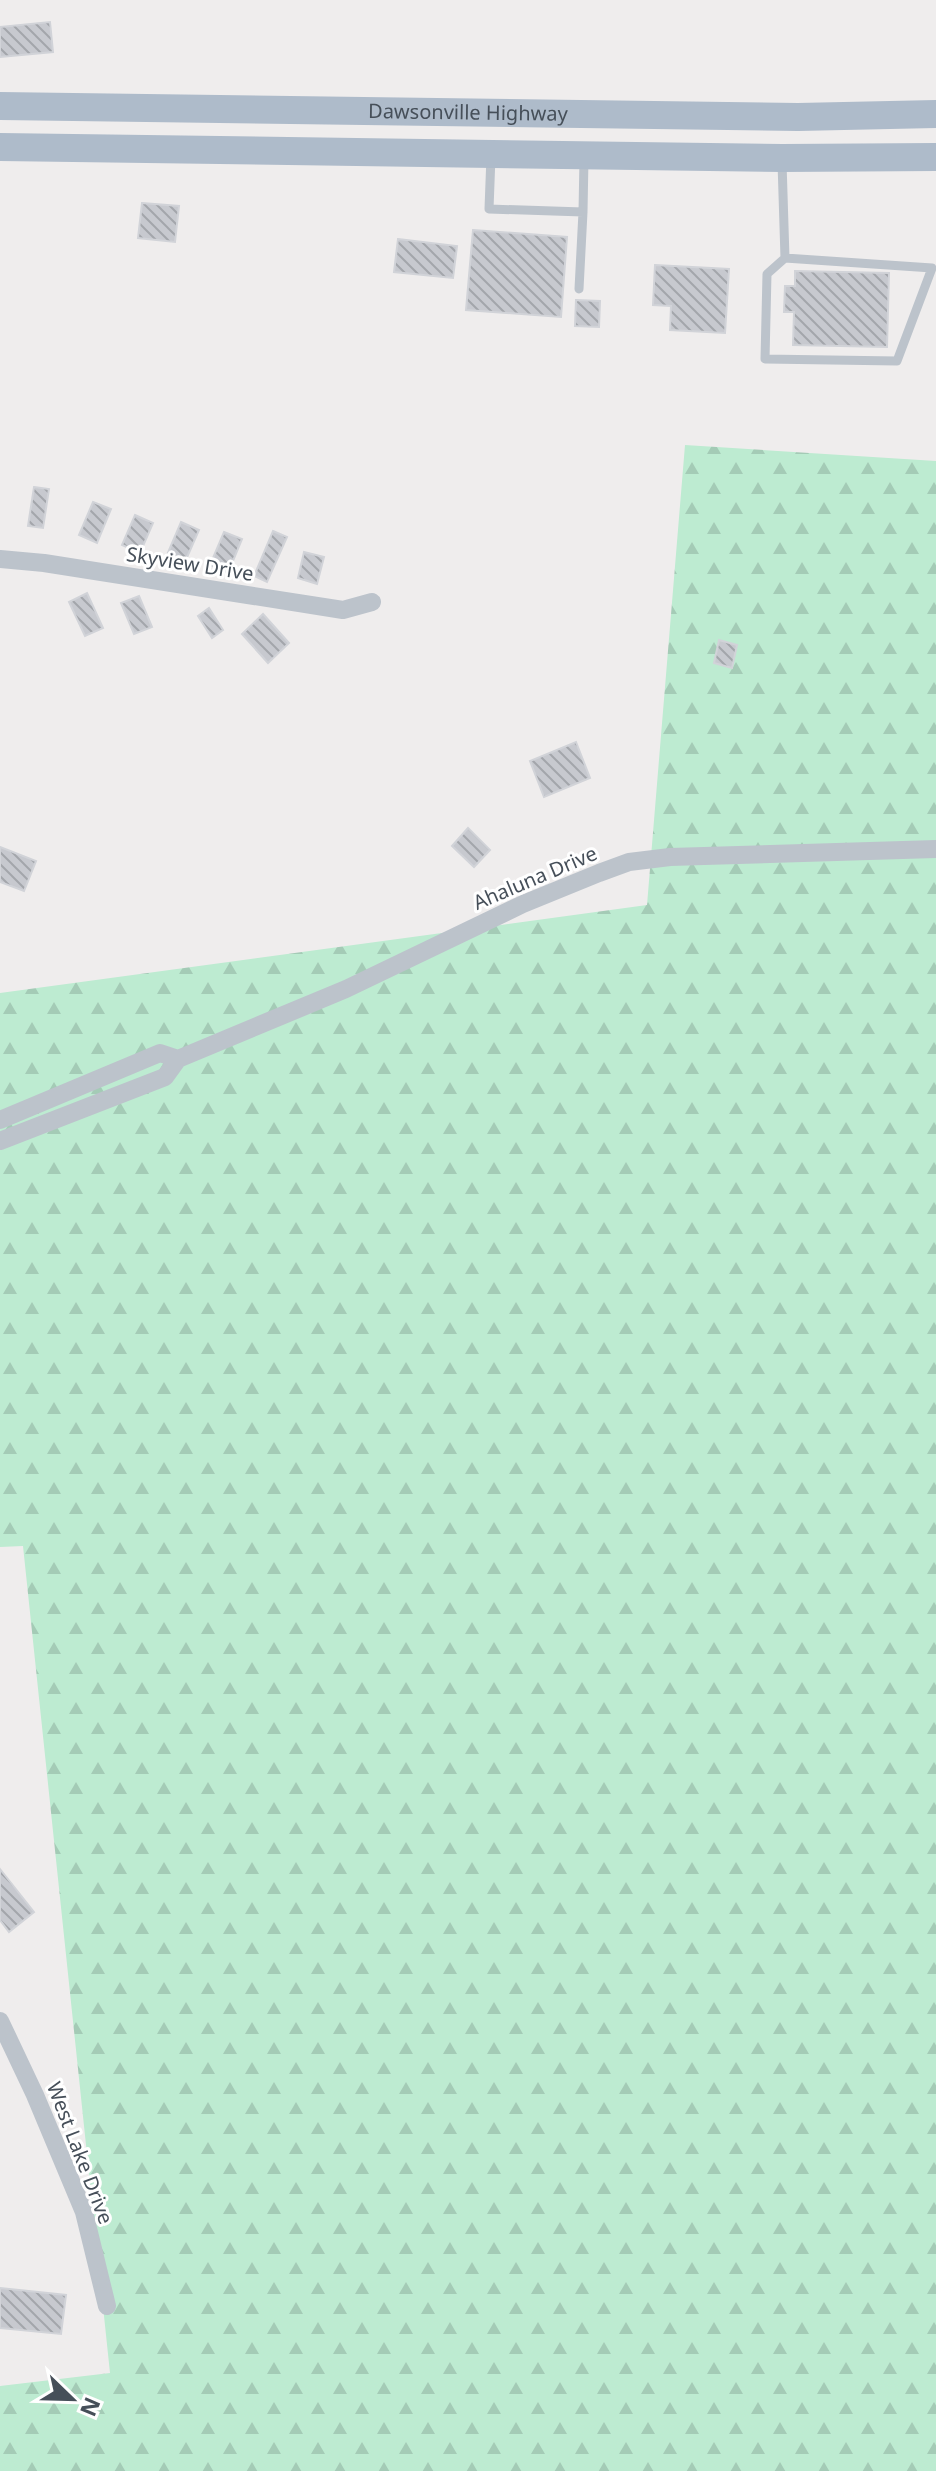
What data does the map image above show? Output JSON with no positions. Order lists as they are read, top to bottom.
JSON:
{
  "streets": {
    "main road": ["Dawsonville Highway"],
    "street": ["Skyview Drive", "Ahaluna Drive", "West Lake Drive"]
  },
  "north": "bottom right"
}
